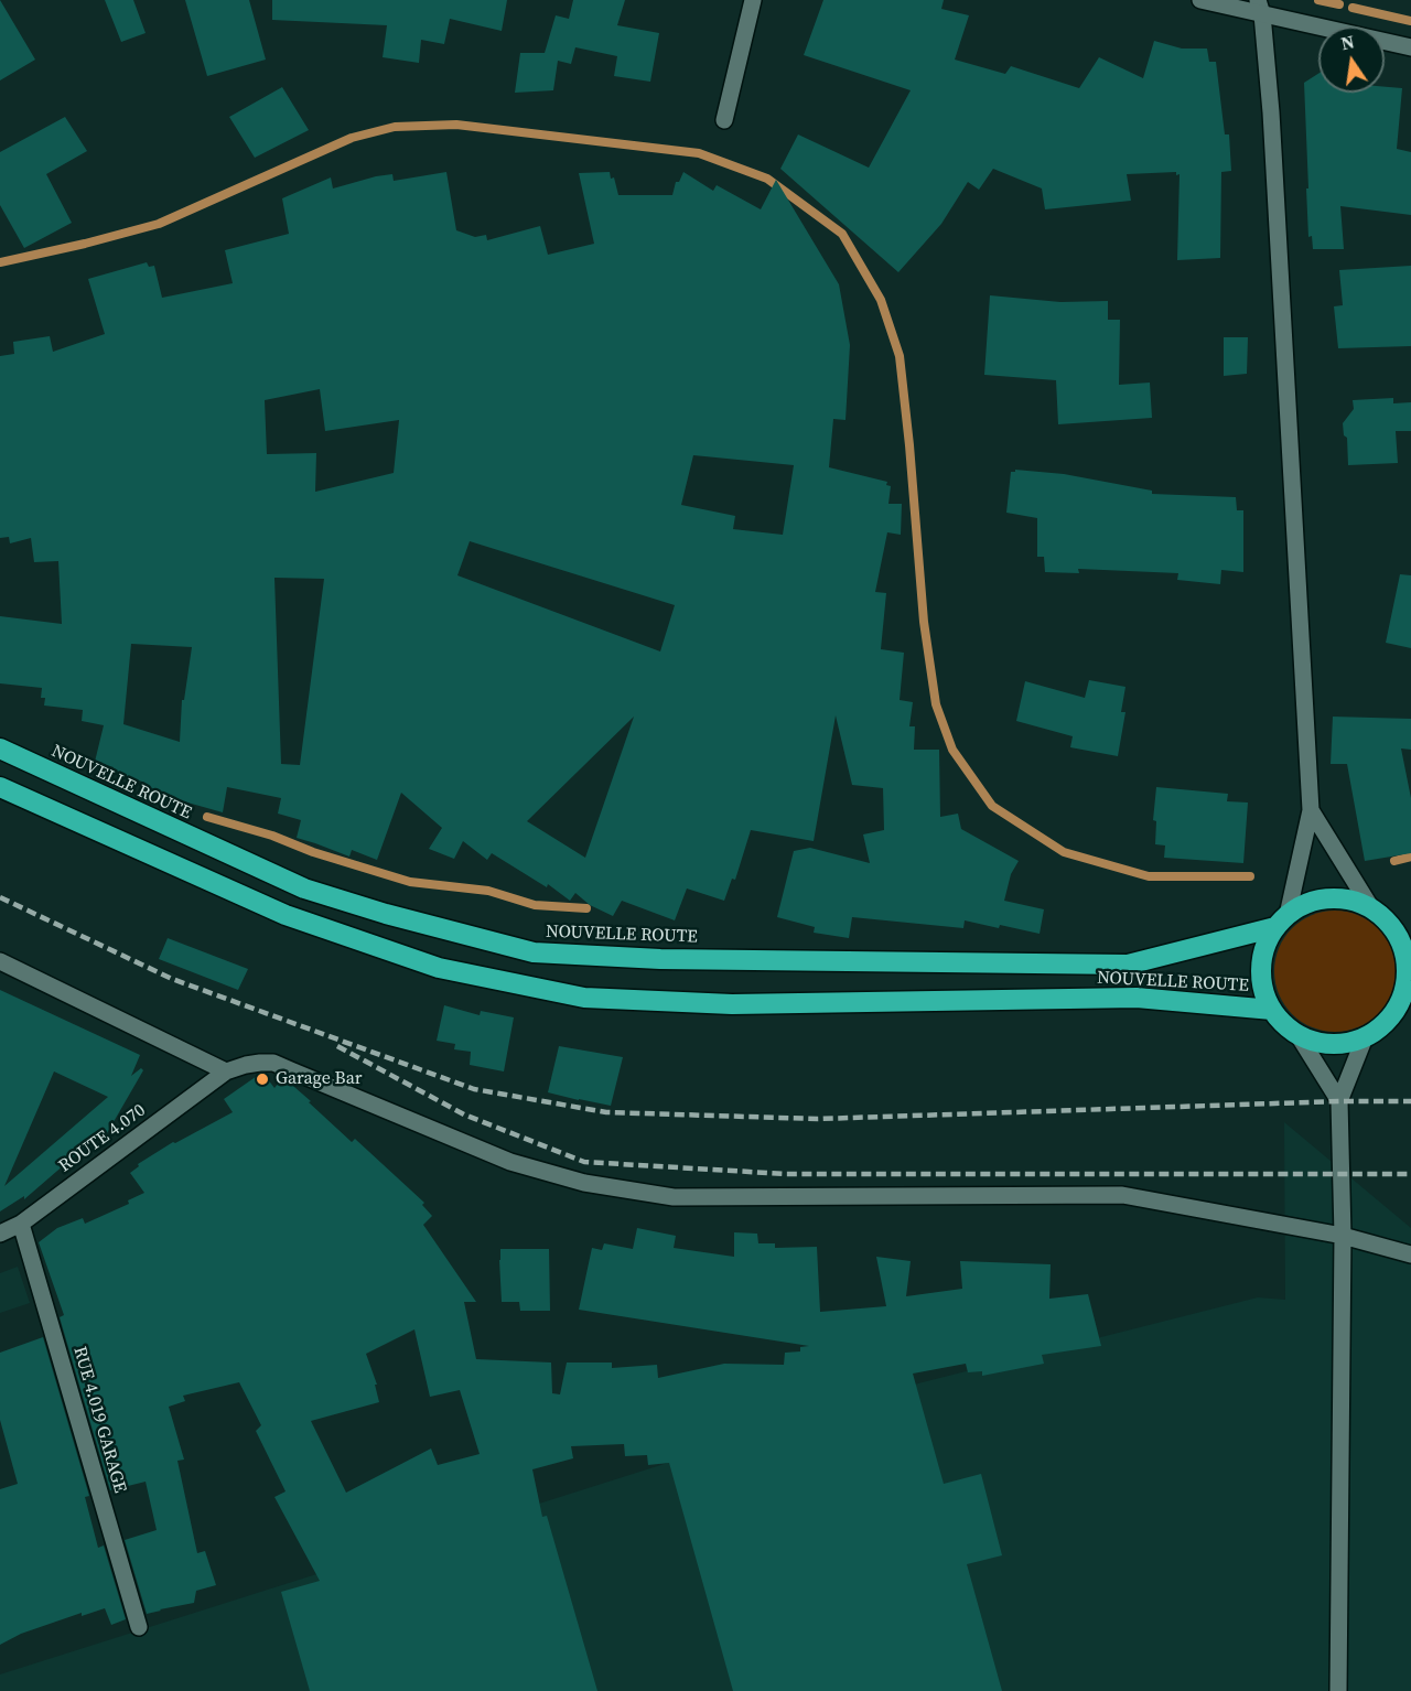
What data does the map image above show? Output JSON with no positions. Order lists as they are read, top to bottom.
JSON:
{
  "streets": {
    "highway": ["NOUVELLE ROUTE"],
    "street": ["ROUTE 4.070", "RUE 4.019 GARAGE"]
  },
  "crossings": [
    ["ROUTE 4.070", "RUE 4.019 GARAGE"]
  ],
  "places": ["Garage Bar"],
  "north": "top"
}
